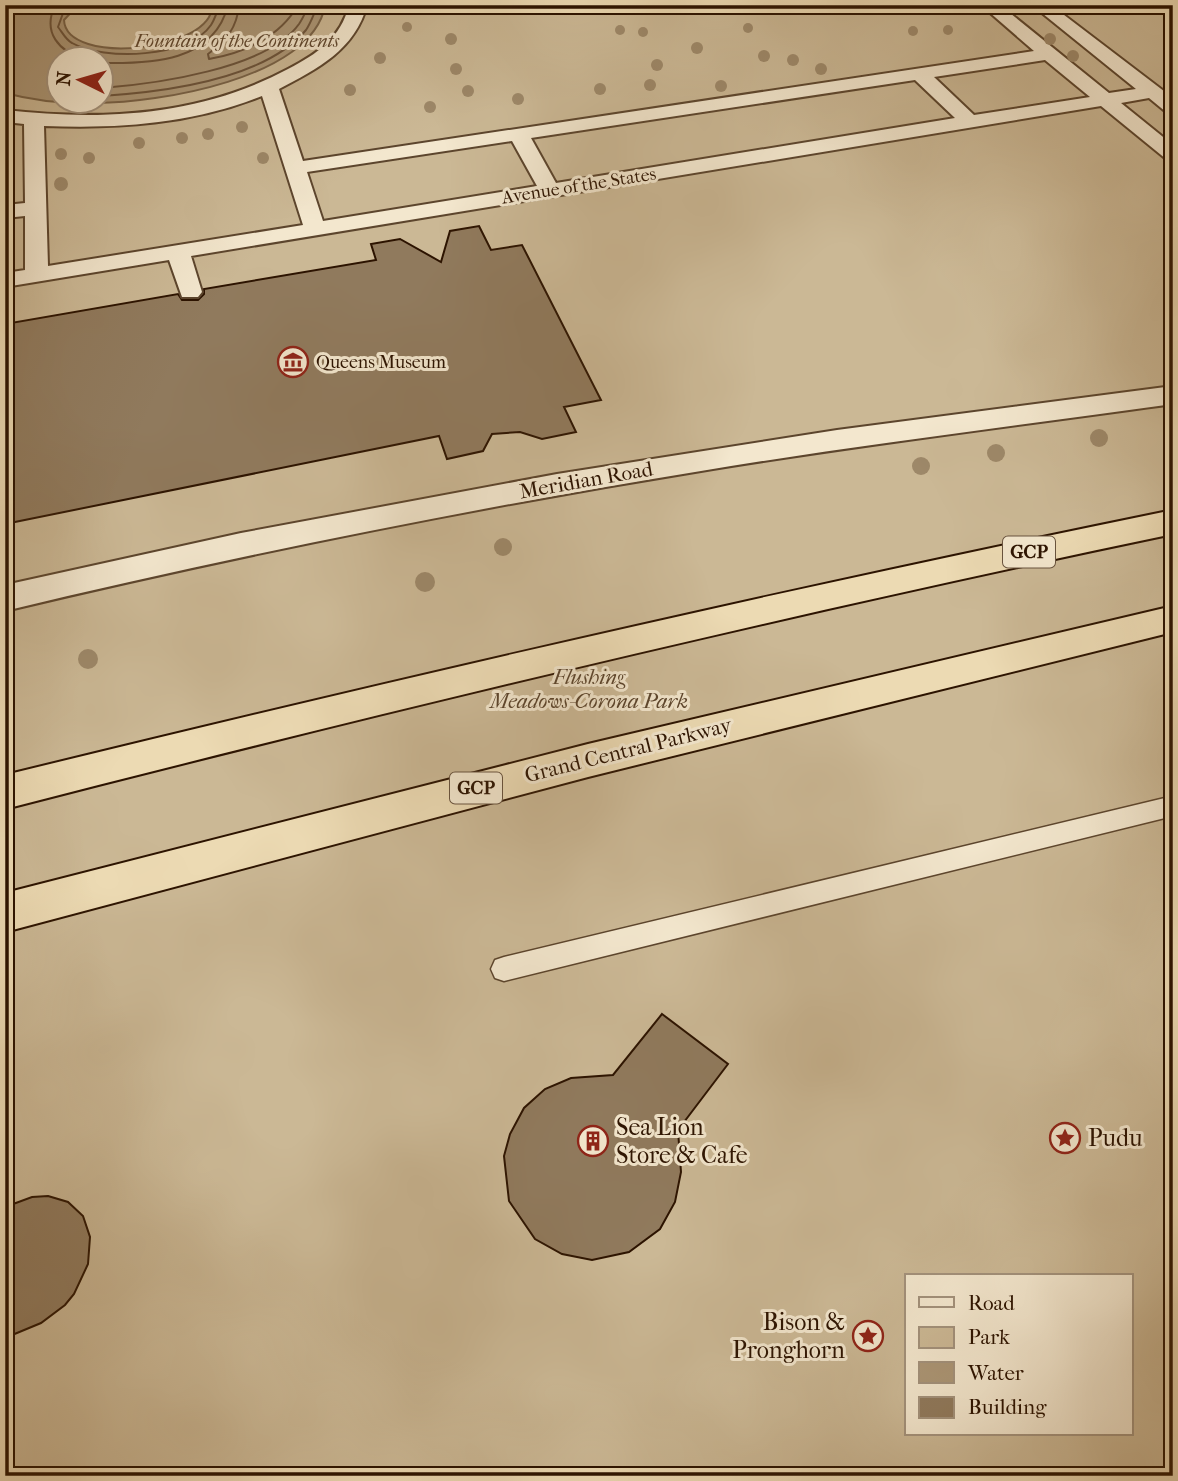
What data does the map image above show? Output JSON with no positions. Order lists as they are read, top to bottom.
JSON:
{
  "streets": {
    "highway": ["GCP", "Grand Central Parkway"],
    "street": ["Avenue of the States", "Meridian Road"]
  },
  "water": ["Fountain of the Continents"],
  "parks": ["Flushing Meadows-Corona Park"],
  "places": {
    "museum": ["Queens Museum"],
    "place": ["Pudu", "Bison & Pronghorn"],
    "building": ["Sea Lion Store & Cafe"]
  },
  "legend": [
    "Road",
    "Park",
    "Water",
    "Building"
  ],
  "north": "left"
}
